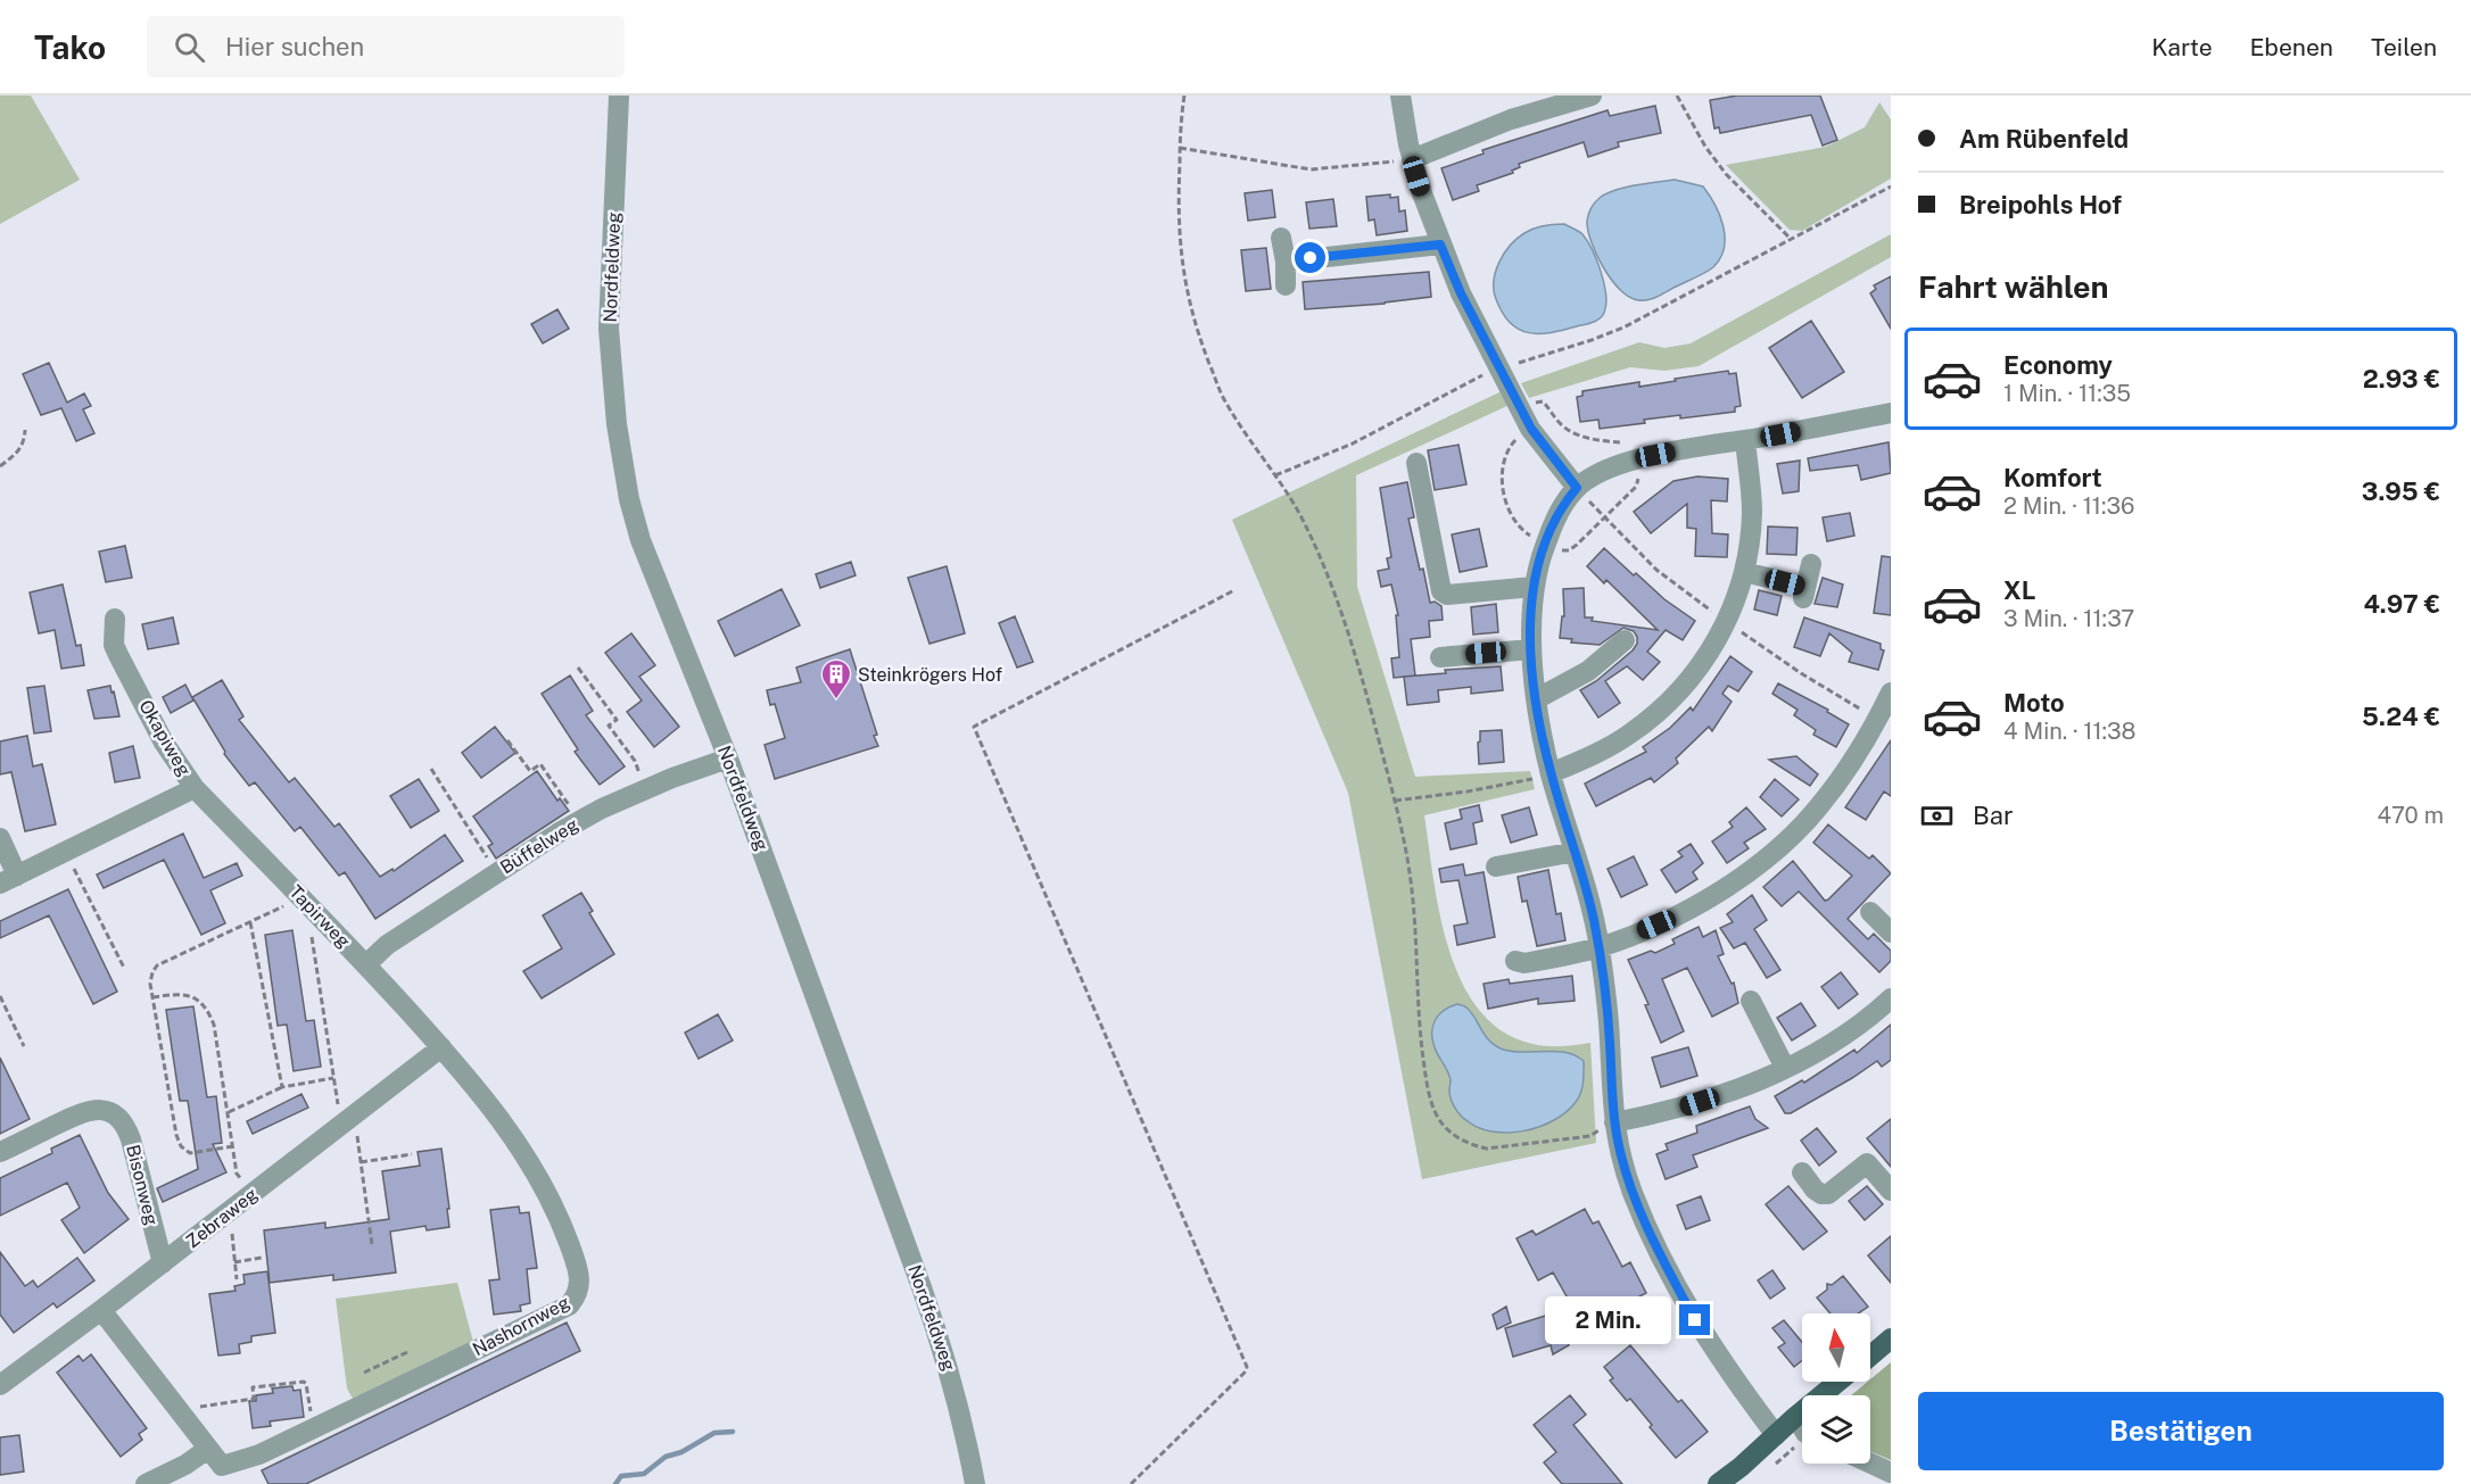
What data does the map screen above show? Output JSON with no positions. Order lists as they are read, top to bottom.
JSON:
{
  "streets": {
    "street": [
      "Nordfeldweg",
      "Okapiweg",
      "Büffelweg",
      "Tapirweg",
      "Bisonweg",
      "Zebraweg",
      "Nashornweg"
    ]
  },
  "crossings": [
    ["Nordfeldweg", "Büffelweg"],
    ["Okapiweg", "Tapirweg"],
    ["Büffelweg", "Tapirweg"],
    ["Tapirweg", "Zebraweg"],
    ["Tapirweg", "Nashornweg"],
    ["Bisonweg", "Zebraweg"],
    ["Zebraweg", "Nashornweg"]
  ],
  "places": {
    "building": ["Steinkrögers Hof"]
  },
  "north": "top",
  "page": {
    "header": "Tako",
    "search": "Hier suchen",
    "nav": ["Karte", "Ebenen", "Teilen"],
    "banner": ["Am Rübenfeld", "Breipohls Hof"],
    "heading": "Fahrt wählen",
    "list": [
      {
        "name": "Economy",
        "note": "1 Min. · 11:35",
        "value": "2.93 €"
      },
      {
        "name": "Komfort",
        "note": "2 Min. · 11:36",
        "value": "3.95 €"
      },
      {
        "name": "XL",
        "note": "3 Min. · 11:37",
        "value": "4.97 €"
      },
      {
        "name": "Moto",
        "note": "4 Min. · 11:38",
        "value": "5.24 €"
      }
    ],
    "pay": ["Bar", "470 m"],
    "bubble": "2 Min.",
    "buttons": "Bestätigen"
  }
}
